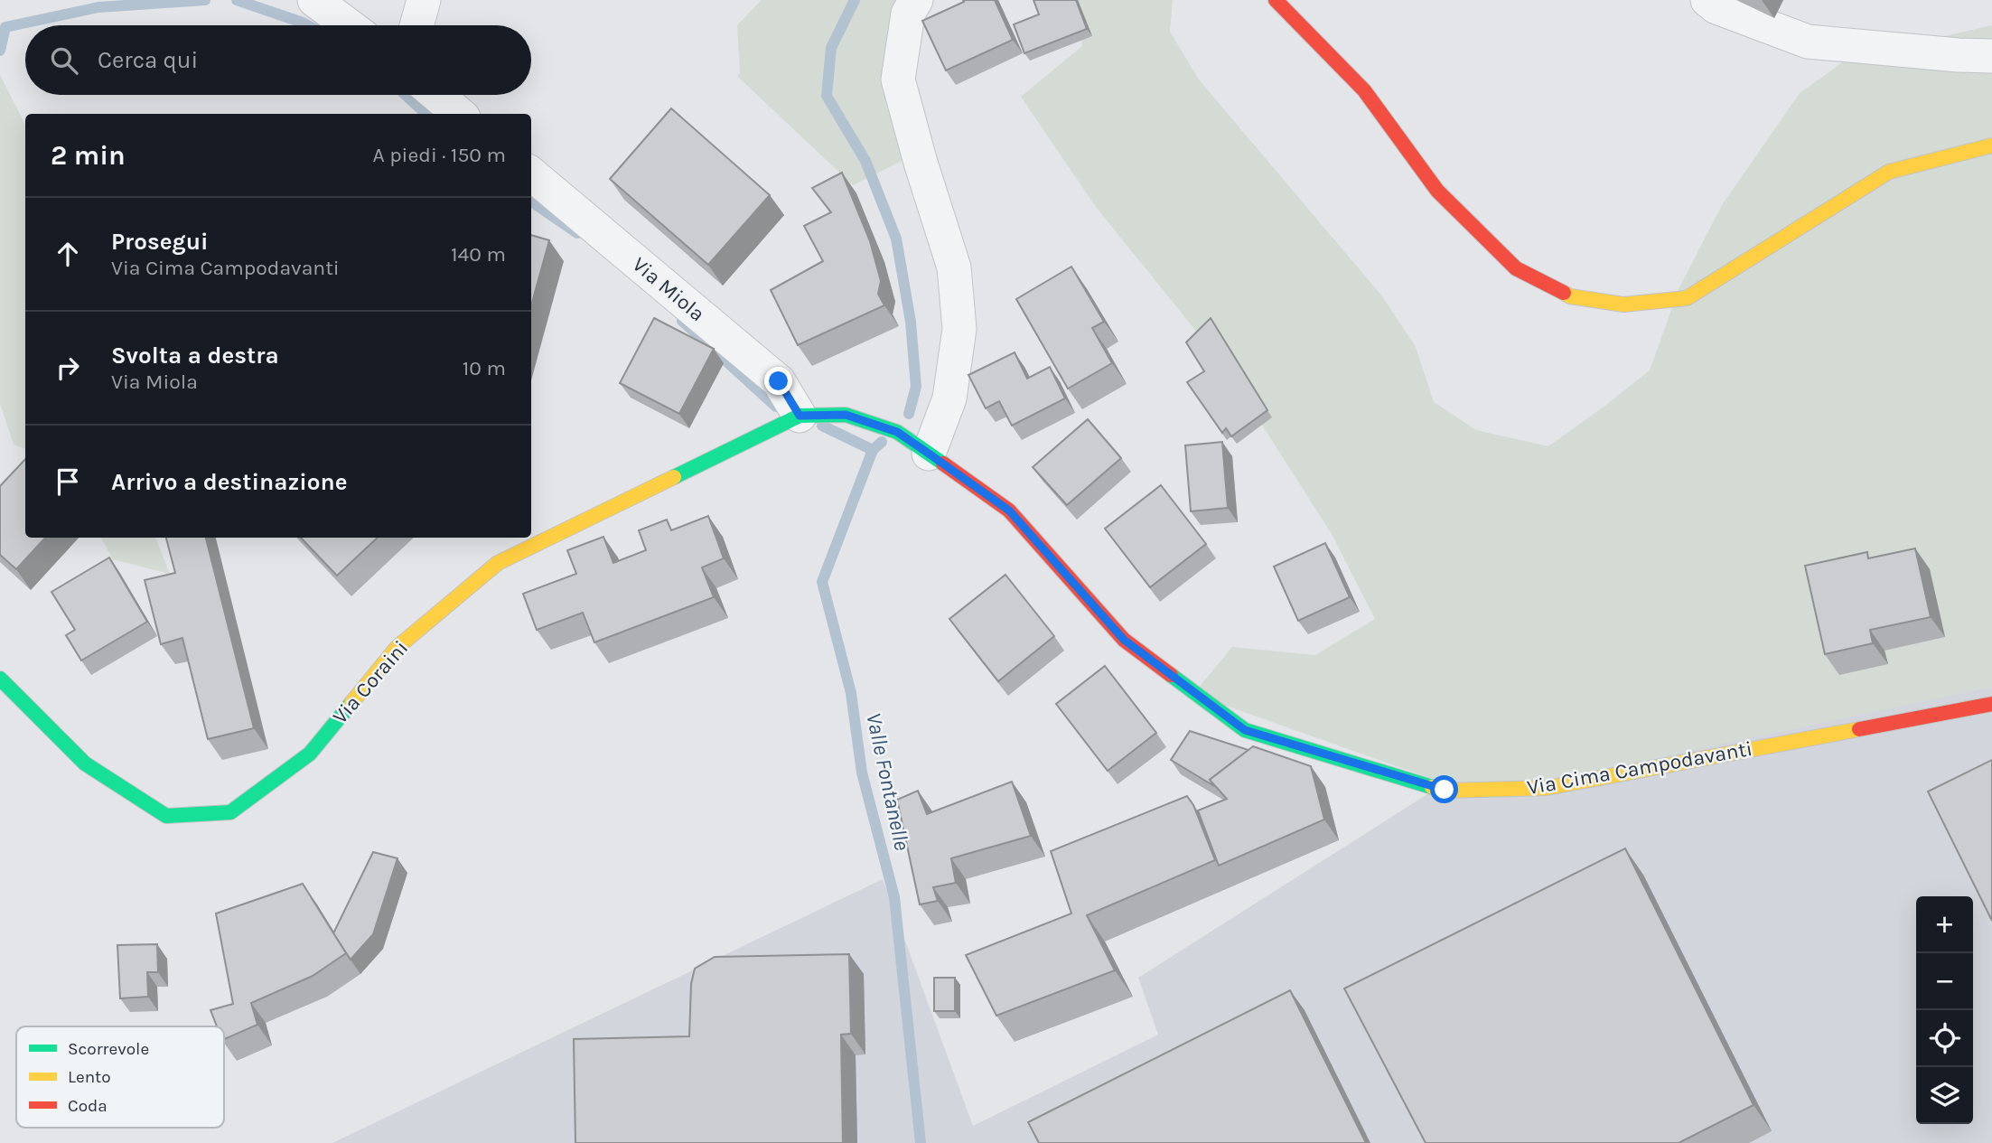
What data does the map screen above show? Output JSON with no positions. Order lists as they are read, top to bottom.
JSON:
{
  "streets": {
    "street": ["Via Miola", "Via Coraini", "Via Cima Campodavanti"]
  },
  "crossings": [
    ["Via Miola", "Via Coraini"],
    ["Via Miola", "Via Cima Campodavanti"],
    ["Via Coraini", "Via Cima Campodavanti"]
  ],
  "water": ["Valle Fontanelle"],
  "legend": ["Scorrevole", "Lento", "Coda"],
  "page": {
    "search": "Cerca qui",
    "heading": ["2 min", "A piedi · 150 m"],
    "list": [
      ["Prosegui", "Via Cima Campodavanti", "140 m"],
      ["Svolta a destra", "Via Miola", "10 m"],
      "Arrivo a destinazione"
    ],
    "map_buttons": ["+", "−"]
  }
}
